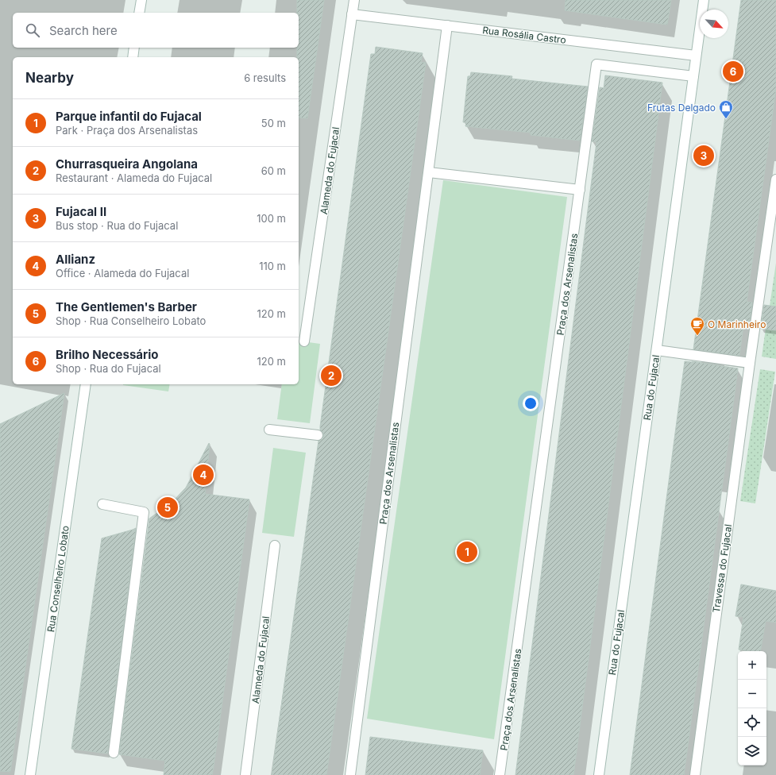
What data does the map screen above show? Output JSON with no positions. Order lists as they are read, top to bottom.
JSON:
{
  "streets": {
    "street": [
      "Rua Rosália Castro",
      "Alameda do Fujacal",
      "Praça dos Arsenalistas",
      "Rua do Fujacal",
      "Travessa do Fujacal",
      "Rua Conselheiro Lobato"
    ]
  },
  "crossings": [
    ["Rua Rosália Castro", "Alameda do Fujacal"],
    ["Rua Rosália Castro", "Praça dos Arsenalistas"],
    ["Rua Rosália Castro", "Rua do Fujacal"],
    ["Praça dos Arsenalistas", "Rua do Fujacal"]
  ],
  "places": {
    "shop": ["Frutas Delgado"],
    "cafe": ["O Marinheiro"]
  },
  "north": "bottom right",
  "page": {
    "search": "Search here",
    "heading": ["Nearby", "6 results"],
    "pins": [
      "6",
      "3",
      "2",
      "4",
      "5",
      "1"
    ],
    "list": [
      {
        "mark": "1",
        "name": "Parque infantil do Fujacal",
        "note": "Park · Praça dos Arsenalistas",
        "value": "50 m"
      },
      {
        "mark": "2",
        "name": "Churrasqueira Angolana",
        "note": "Restaurant · Alameda do Fujacal",
        "value": "60 m"
      },
      {
        "mark": "3",
        "name": "Fujacal II",
        "note": "Bus stop · Rua do Fujacal",
        "value": "100 m"
      },
      {
        "mark": "4",
        "name": "Allianz",
        "note": "Office · Alameda do Fujacal",
        "value": "110 m"
      },
      {
        "mark": "5",
        "name": "The Gentlemen's Barber",
        "note": "Shop · Rua Conselheiro Lobato",
        "value": "120 m"
      },
      {
        "mark": "6",
        "name": "Brilho Necessário",
        "note": "Shop · Rua do Fujacal",
        "value": "120 m"
      }
    ],
    "map_buttons": ["+", "−"]
  }
}
